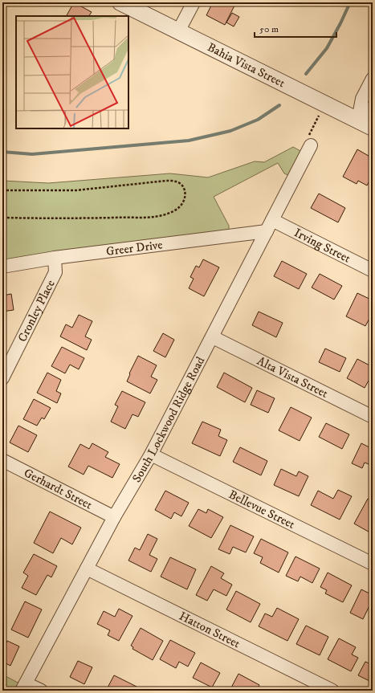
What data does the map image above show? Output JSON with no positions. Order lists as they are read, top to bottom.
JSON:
{
  "streets": {
    "street": [
      "Bahia Vista Street",
      "Irving Street",
      "Greer Drive",
      "Cronley Place",
      "Alta Vista Street",
      "South Lockwood Ridge Road",
      "Gerhardt Street",
      "Bellevue Street",
      "Hatton Street"
    ]
  },
  "crossings": [
    ["Irving Street", "Greer Drive"],
    ["Irving Street", "South Lockwood Ridge Road"],
    ["Greer Drive", "Cronley Place"],
    ["Greer Drive", "South Lockwood Ridge Road"],
    ["Alta Vista Street", "South Lockwood Ridge Road"],
    ["South Lockwood Ridge Road", "Gerhardt Street"],
    ["South Lockwood Ridge Road", "Bellevue Street"],
    ["South Lockwood Ridge Road", "Hatton Street"]
  ],
  "scale_bar": "50 m"
}
